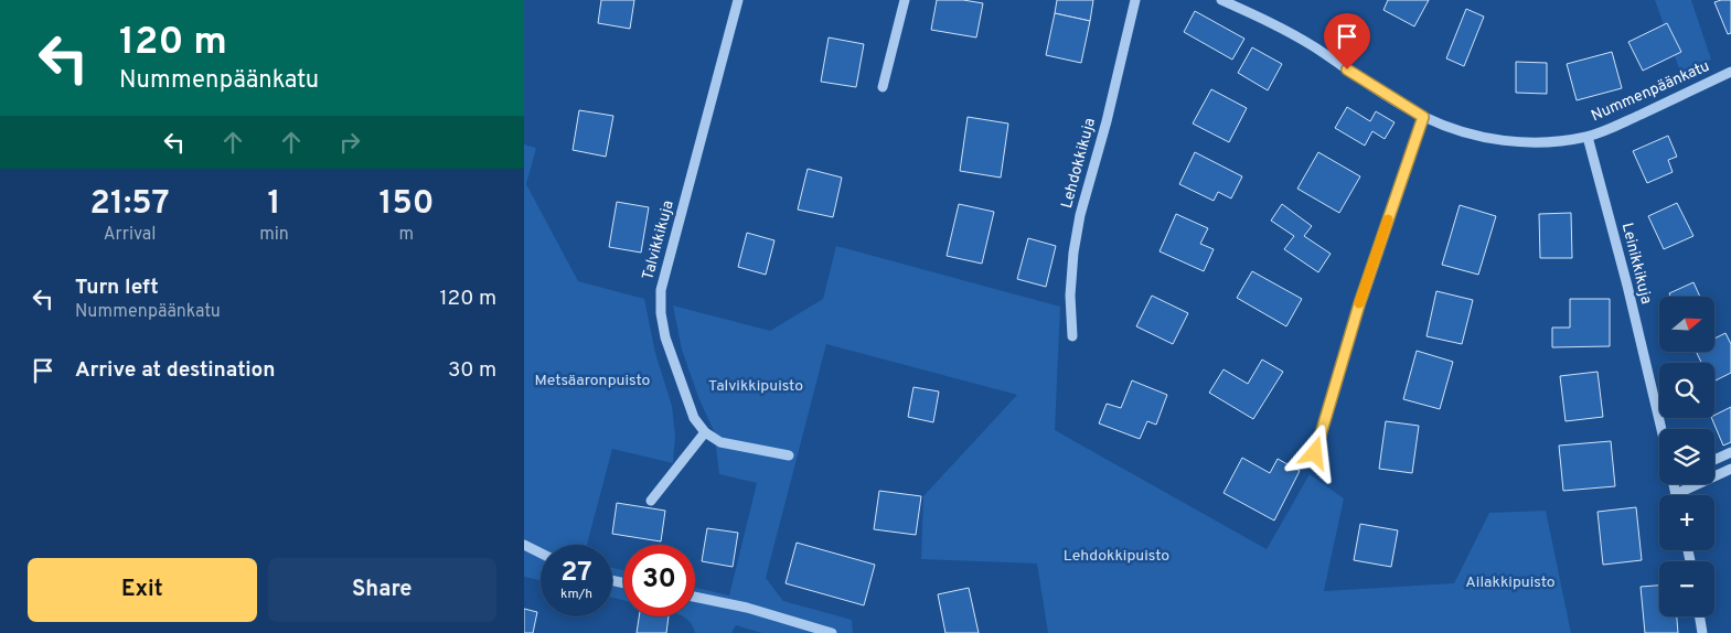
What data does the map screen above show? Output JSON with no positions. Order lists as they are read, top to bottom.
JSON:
{
  "streets": {
    "street": [
      "Nummenpäänkatu",
      "Lehdokkikuja",
      "Talvikkikuja",
      "Leinikkikuja"
    ]
  },
  "crossings": [
    ["Nummenpäänkatu", "Leinikkikuja"]
  ],
  "parks": [
    "Metsäaronpuisto",
    "Talvikkipuisto",
    "Lehdokkipuisto",
    "Ailakkipuisto"
  ],
  "north": "right",
  "page": {
    "turn": ["120 m", "Nummenpäänkatu"],
    "eta": [
      "21:57",
      "Arrival",
      "1",
      "min",
      "150",
      "m"
    ],
    "list": [
      {
        "name": "Turn left",
        "note": "Nummenpäänkatu",
        "value": "120 m"
      },
      {
        "name": "Arrive at destination",
        "value": "30 m"
      }
    ],
    "map_buttons": ["+", "−"],
    "speed": "27 km/h",
    "limit": "30",
    "buttons": ["Exit", "Share"]
  }
}
